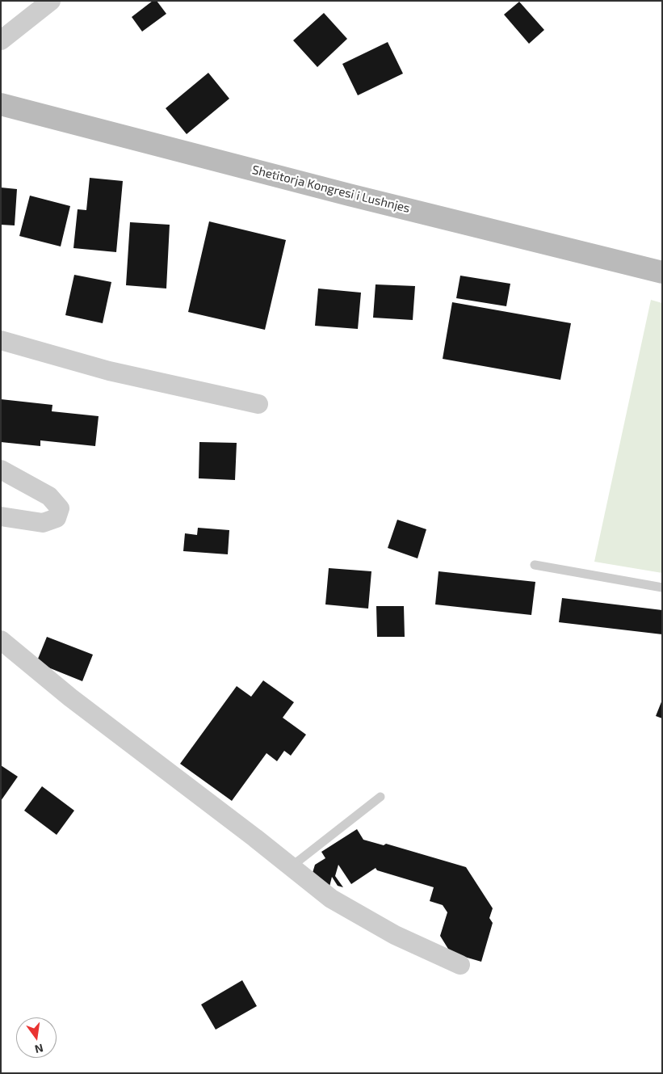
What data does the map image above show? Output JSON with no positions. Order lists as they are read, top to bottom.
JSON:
{
  "streets": {
    "main road": ["Shetitorja Kongresi i Lushnjes"]
  },
  "north": "bottom"
}
